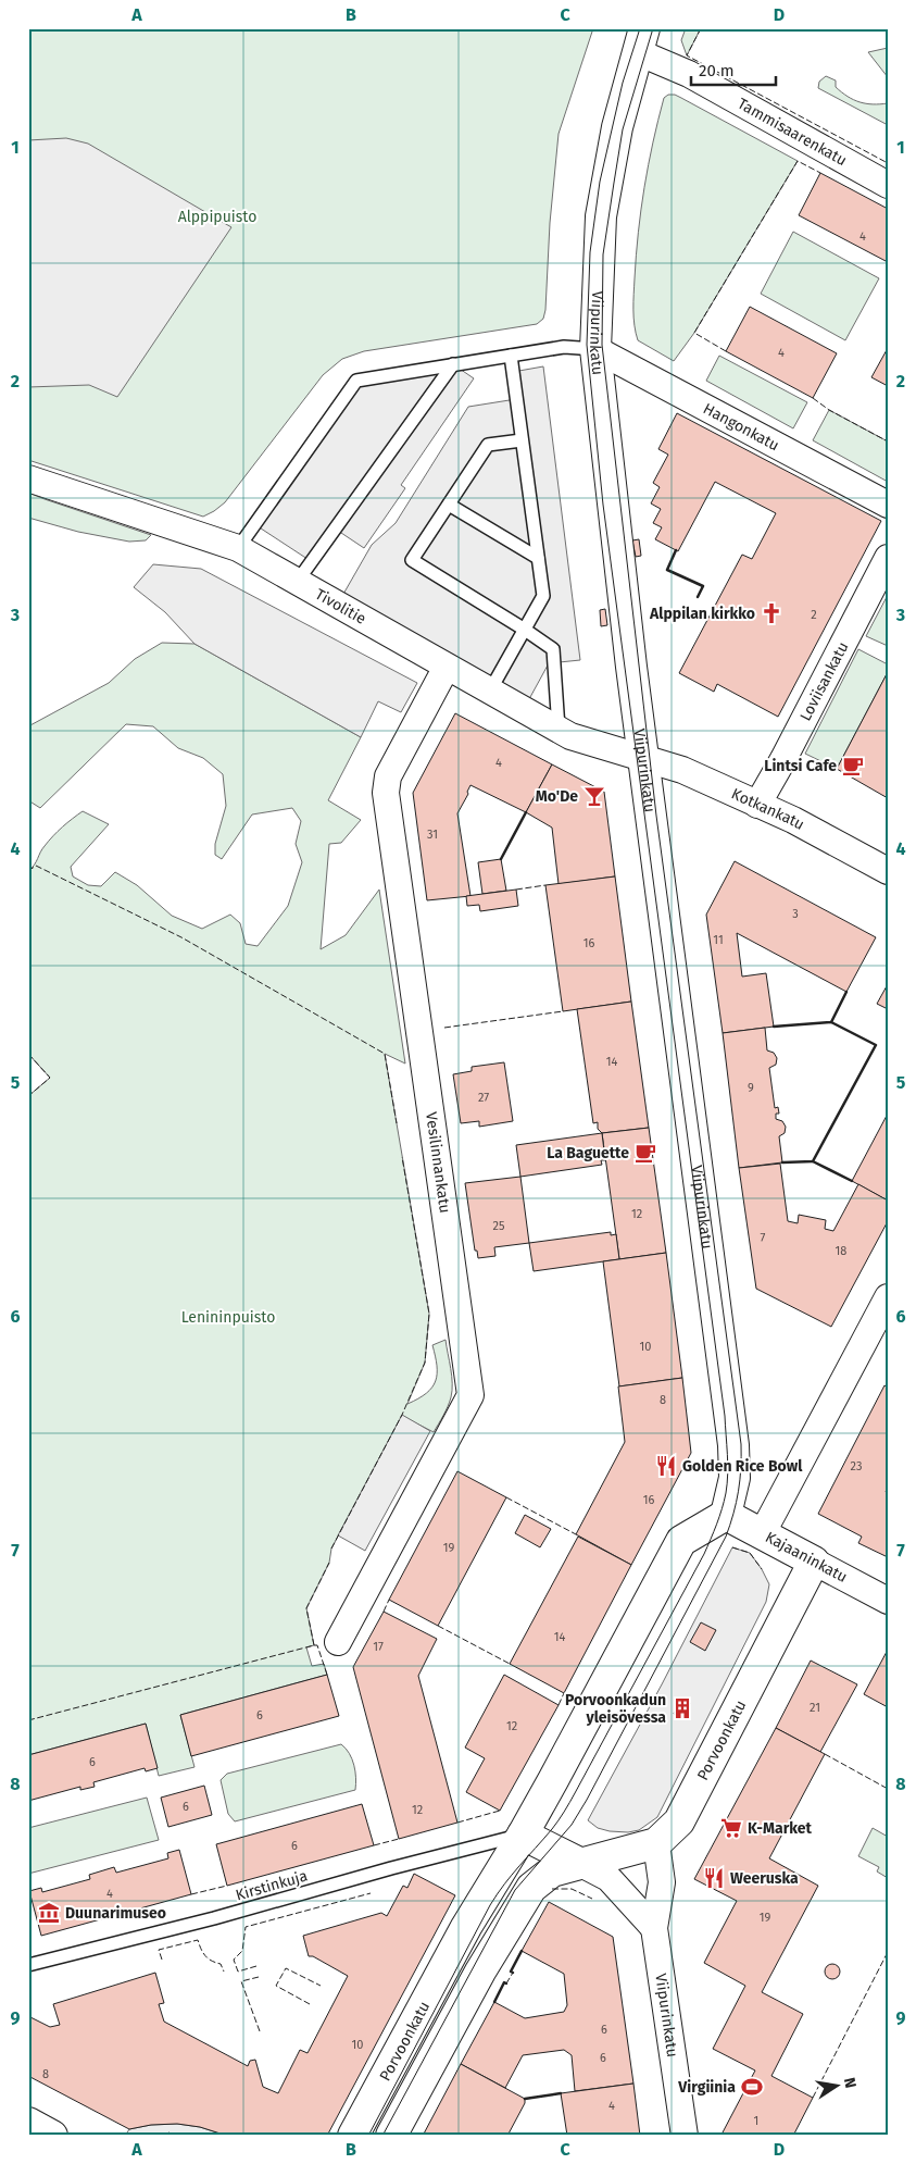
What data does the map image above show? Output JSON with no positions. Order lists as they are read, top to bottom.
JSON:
{
  "streets": {
    "street": [
      "Tammisaarenkatu",
      "Viipurinkatu",
      "Hangonkatu",
      "Tivolitie",
      "Loviisankatu",
      "Kotkankatu",
      "Vesilinnankatu",
      "Kajaaninkatu",
      "Porvoonkatu"
    ],
    "lane": ["Kirstinkuja"]
  },
  "crossings": [
    ["Tammisaarenkatu", "Viipurinkatu"],
    ["Viipurinkatu", "Hangonkatu"],
    ["Viipurinkatu", "Tivolitie"],
    ["Viipurinkatu", "Kotkankatu"],
    ["Viipurinkatu", "Kajaaninkatu"],
    ["Viipurinkatu", "Porvoonkatu"],
    ["Tivolitie", "Kotkankatu"],
    ["Tivolitie", "Vesilinnankatu"],
    ["Loviisankatu", "Kotkankatu"],
    ["Kajaaninkatu", "Porvoonkatu"],
    ["Porvoonkatu", "Kirstinkuja"]
  ],
  "parks": ["Alppipuisto", "Lenininpuisto"],
  "places": {
    "church": ["Alppilan kirkko"],
    "cafe": ["Lintsi Cafe", "La Baguette"],
    "bar": ["Mo'De"],
    "restaurant": ["Golden Rice Bowl", "Weeruska"],
    "building": ["Porvoonkadun yleisövessa"],
    "supermarket": ["K-Market"],
    "museum": ["Duunarimuseo"],
    "sports": ["Virgiinia"]
  },
  "house_numbers": [
    "4",
    "4",
    "2",
    "4",
    "31",
    "3",
    "11",
    "16",
    "14",
    "9",
    "27",
    "12",
    "25",
    "7",
    "18",
    "10",
    "8",
    "23",
    "16",
    "19",
    "14",
    "17",
    "21",
    "6",
    "12",
    "6",
    "6",
    "12",
    "6",
    "4",
    "19",
    "6",
    "10",
    "6",
    "8",
    "4",
    "1"
  ],
  "scale_bar": "20 m",
  "north": "right",
  "grid": {
    "columns": [
      "A",
      "B",
      "C",
      "D"
    ],
    "rows": [
      "1",
      "2",
      "3",
      "4",
      "5",
      "6",
      "7",
      "8",
      "9"
    ]
  }
}
